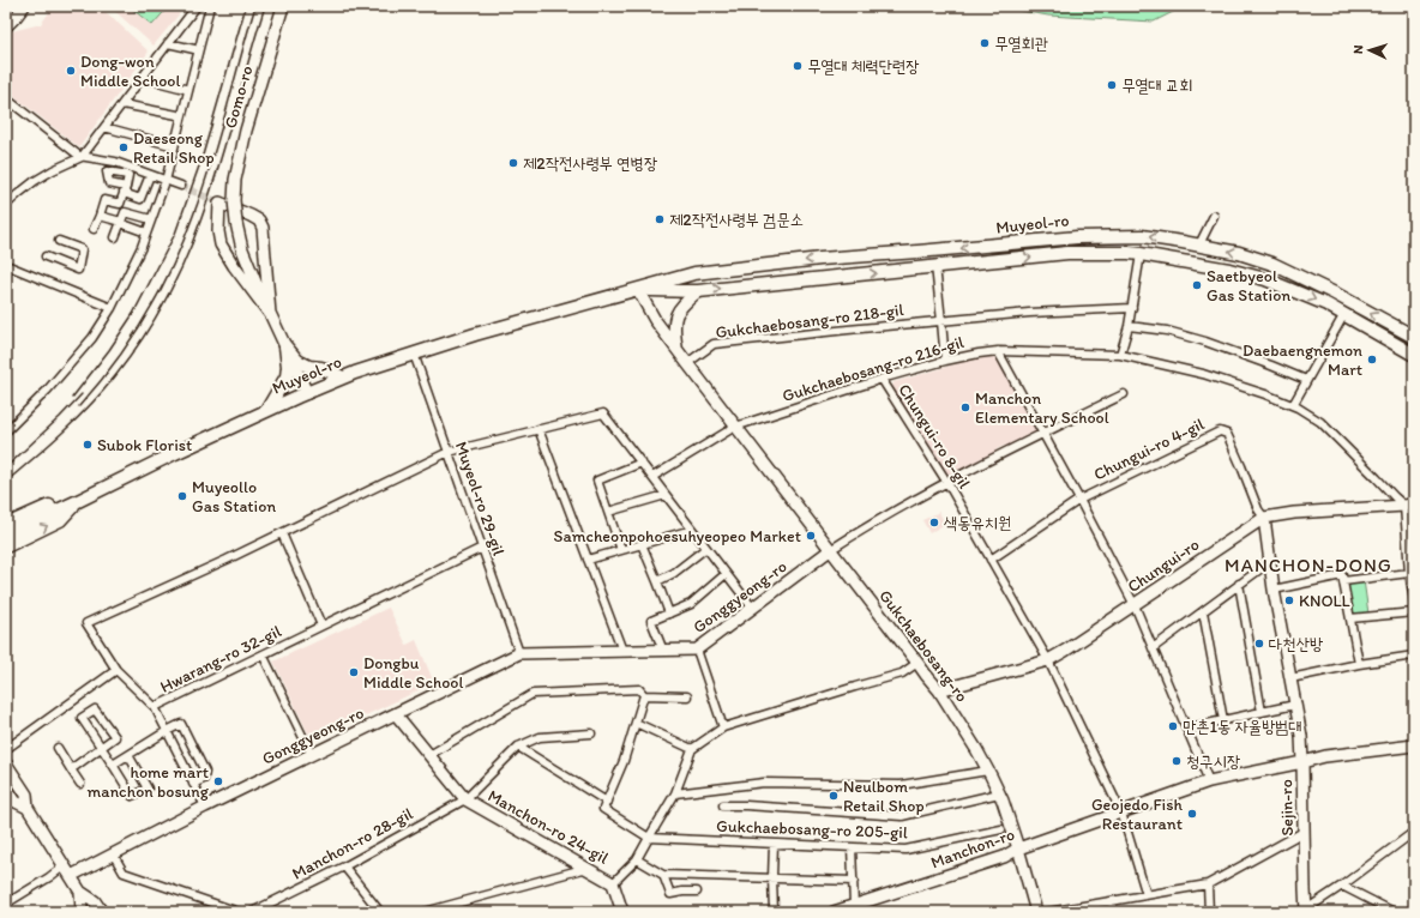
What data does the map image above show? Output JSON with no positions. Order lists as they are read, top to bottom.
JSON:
{
  "streets": {
    "main road": [
      "Gomo-ro",
      "Muyeol-ro",
      "Chungui-ro",
      "Gonggyeong-ro",
      "Gukchaebosang-ro",
      "Sejin-ro",
      "Manchon-ro 24-gil",
      "Manchon-ro"
    ],
    "street": [
      "Gukchaebosang-ro 218-gil",
      "Gukchaebosang-ro 216-gil",
      "Chungui-ro 8-gil",
      "Chungui-ro 4-gil",
      "Muyeol-ro 29-gil",
      "Hwarang-ro 32-gil",
      "Gukchaebosang-ro 205-gil",
      "Manchon-ro 28-gil"
    ]
  },
  "crossings": [
    ["Muyeol-ro", "Muyeol-ro 29-gil"],
    ["Muyeol-ro", "Gukchaebosang-ro"],
    ["Gukchaebosang-ro 218-gil", "Gukchaebosang-ro"],
    ["Gukchaebosang-ro 216-gil", "Chungui-ro 8-gil"],
    ["Gukchaebosang-ro 216-gil", "Chungui-ro"],
    ["Gukchaebosang-ro 216-gil", "Gukchaebosang-ro"],
    ["Chungui-ro 8-gil", "Chungui-ro 4-gil"],
    ["Chungui-ro 8-gil", "Chungui-ro"],
    ["Chungui-ro 8-gil", "Manchon-ro"],
    ["Chungui-ro 4-gil", "Chungui-ro"],
    ["Chungui-ro 4-gil", "Sejin-ro"],
    ["Muyeol-ro 29-gil", "Gonggyeong-ro"],
    ["Muyeol-ro 29-gil", "Hwarang-ro 32-gil"],
    ["Chungui-ro", "Gukchaebosang-ro"],
    ["Chungui-ro", "Sejin-ro"],
    ["Gonggyeong-ro", "Gukchaebosang-ro"],
    ["Gonggyeong-ro", "Manchon-ro 24-gil"],
    ["Gukchaebosang-ro", "Manchon-ro"],
    ["Sejin-ro", "Manchon-ro"],
    ["Manchon-ro 24-gil", "Manchon-ro 28-gil"]
  ],
  "districts": ["MANCHON-DONG"],
  "places": [
    "무열회관",
    "무열대 체력단련장",
    "Dong-won Middle School",
    "무열대 교회",
    "Daeseong Retail Shop",
    "제2작전사령부 연병장",
    "제2작전사령부 검문소",
    "Saetbyeol Gas Station",
    "Daebaengnemon Mart",
    "Manchon Elementary School",
    "Subok Florist",
    "Muyeollo Gas Station",
    "색동유치원",
    "Samcheonpohoesuhyeopeo Market",
    "KNOLL",
    "다천산방",
    "Dongbu Middle School",
    "만촌1동 자율방범대",
    "청구시장",
    "home mart manchon bosung",
    "Neulbom Retail Shop",
    "Geojedo Fish Restaurant"
  ],
  "north": "left"
}
